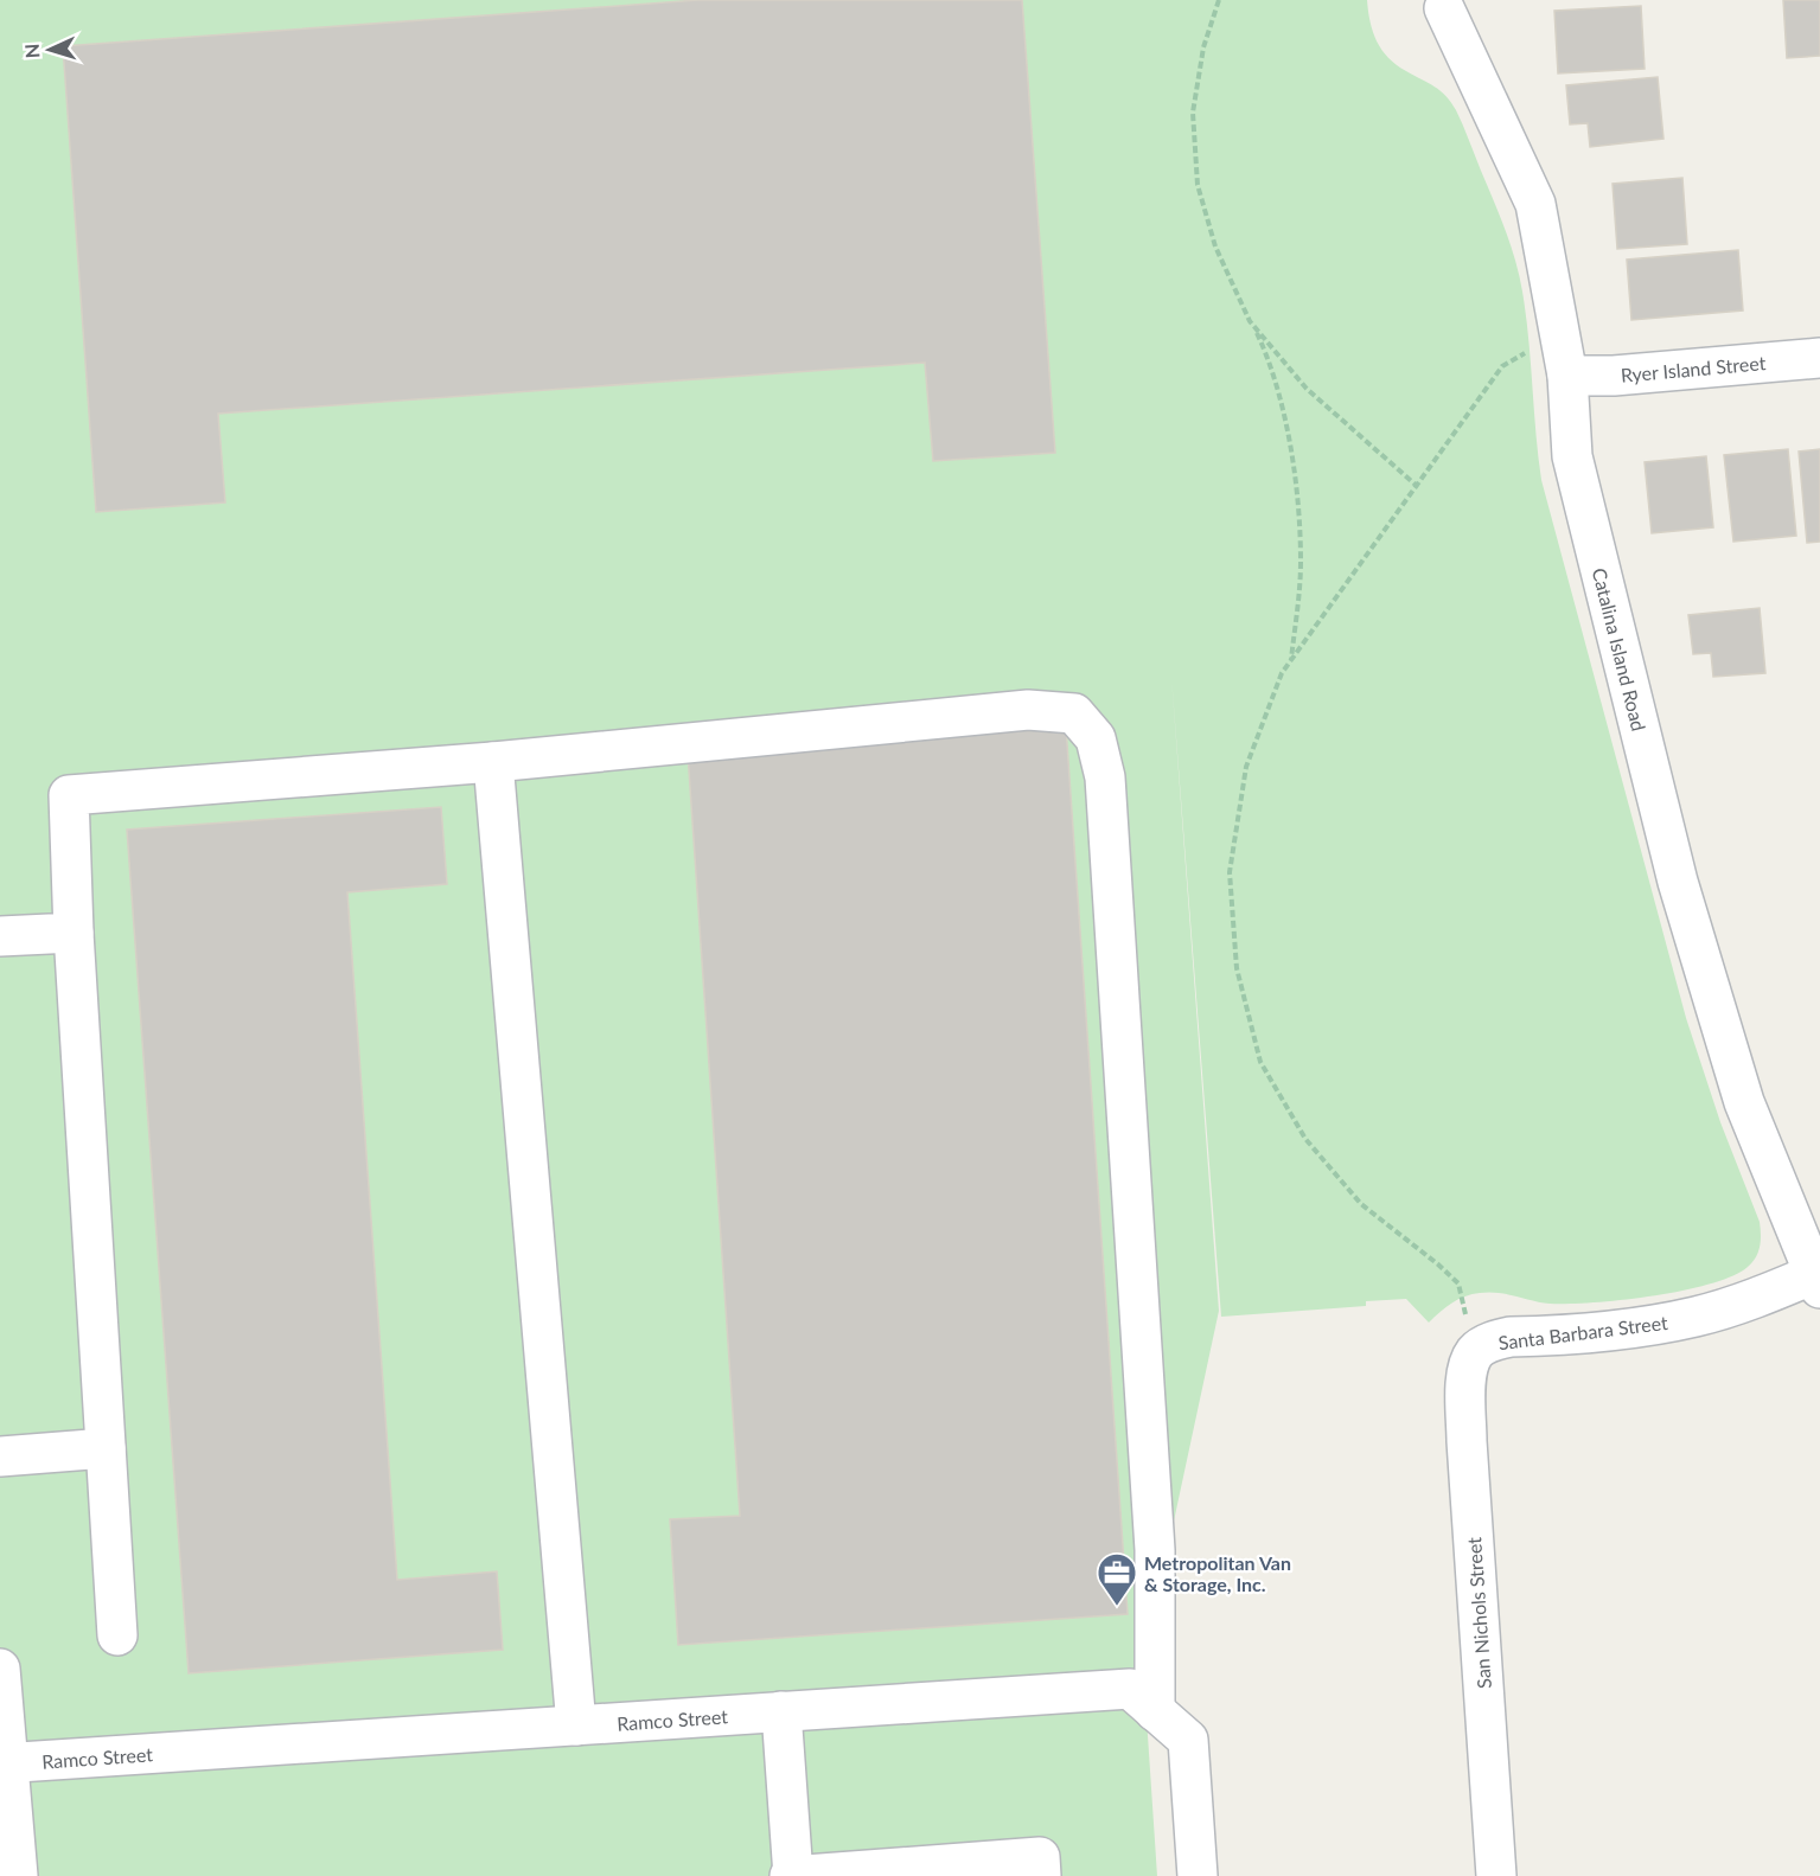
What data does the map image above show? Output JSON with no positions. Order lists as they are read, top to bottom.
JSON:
{
  "streets": {
    "street": [
      "Ryer Island Street",
      "Catalina Island Road",
      "Santa Barbara Street",
      "San Nichols Street",
      "Ramco Street"
    ]
  },
  "crossings": [
    ["Ryer Island Street", "Catalina Island Road"],
    ["Catalina Island Road", "Santa Barbara Street"],
    ["Santa Barbara Street", "San Nichols Street"]
  ],
  "places": {
    "office": ["Metropolitan Van & Storage, Inc."]
  },
  "north": "left"
}
